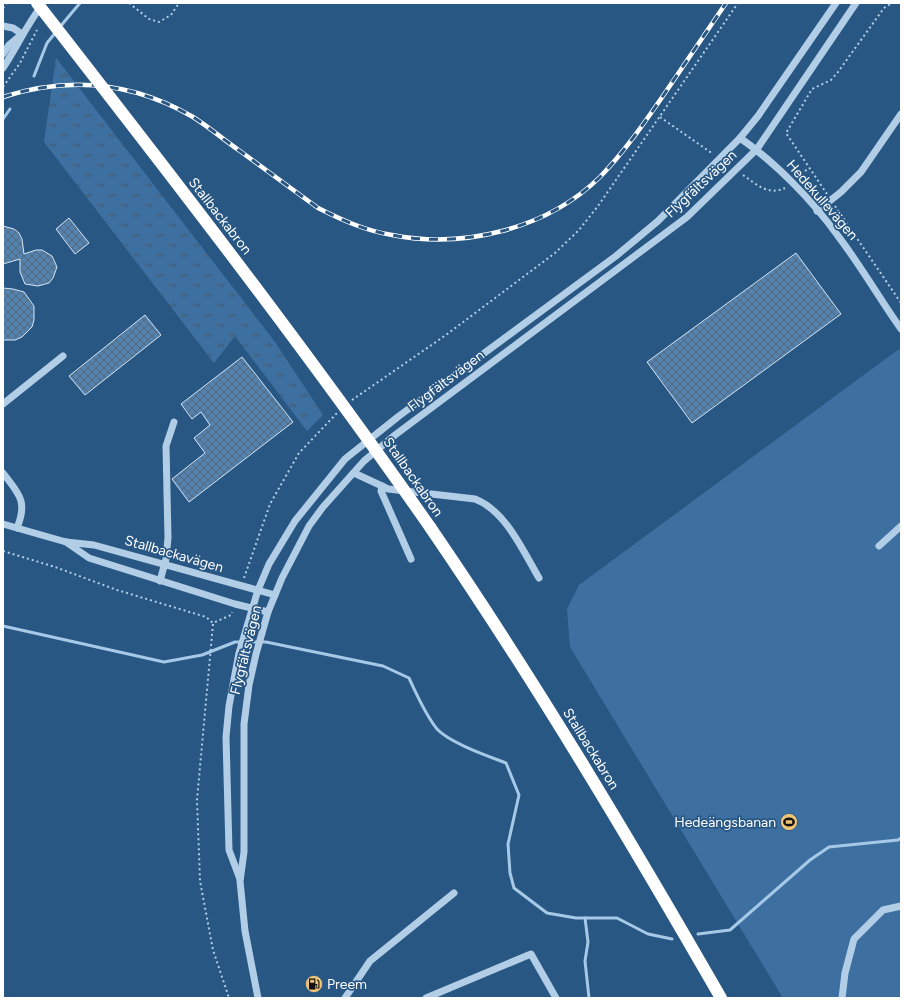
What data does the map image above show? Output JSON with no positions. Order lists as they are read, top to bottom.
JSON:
{
  "streets": {
    "highway": ["Stallbackabron"],
    "street": ["Flygfältsvägen", "Hedekullevägen", "Stallbackavägen"]
  },
  "crossings": [
    ["Flygfältsvägen", "Hedekullevägen"],
    ["Flygfältsvägen", "Stallbackavägen"]
  ],
  "places": {
    "sports": ["Hedeängsbanan"],
    "fuel station": ["Preem"]
  }
}
